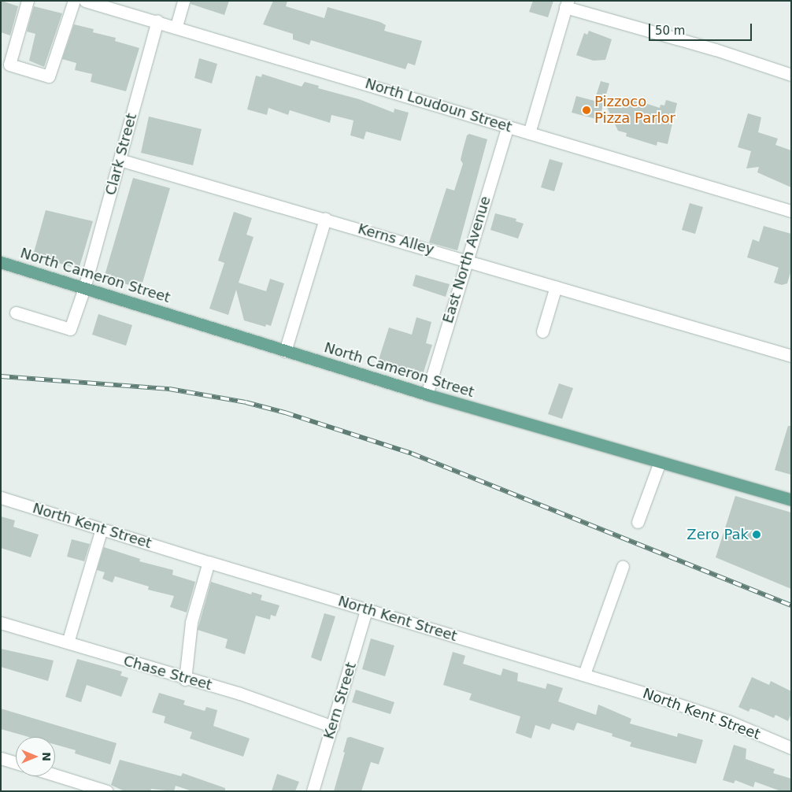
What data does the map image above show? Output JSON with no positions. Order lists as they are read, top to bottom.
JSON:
{
  "streets": {
    "main road": ["North Cameron Street"],
    "street": [
      "North Loudoun Street",
      "Clark Street",
      "Kerns Alley",
      "East North Avenue",
      "North Kent Street",
      "Chase Street",
      "Kern Street"
    ]
  },
  "crossings": [
    ["North Loudoun Street", "Clark Street"],
    ["North Loudoun Street", "East North Avenue"],
    ["Clark Street", "Kerns Alley"],
    ["Clark Street", "North Cameron Street"],
    ["Kerns Alley", "East North Avenue"],
    ["East North Avenue", "North Cameron Street"],
    ["North Kent Street", "Kern Street"],
    ["Chase Street", "Kern Street"]
  ],
  "places": ["Pizzoco Pizza Parlor", "Zero Pak"],
  "scale_bar": "50 m",
  "north": "right"
}
